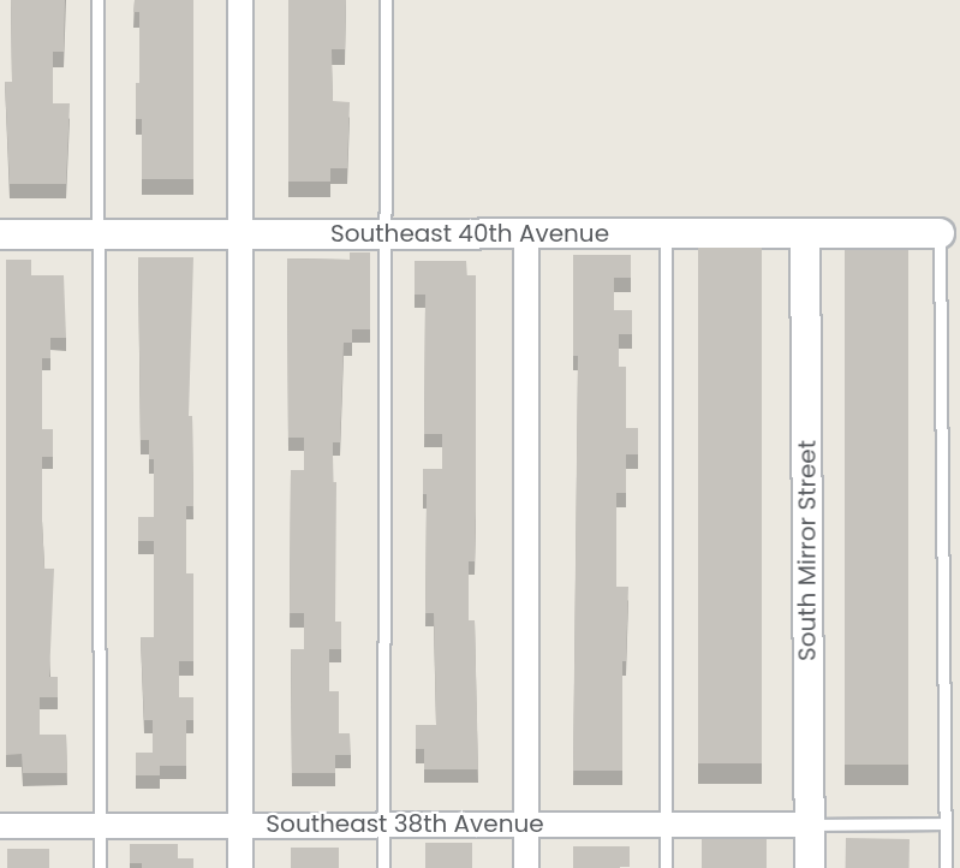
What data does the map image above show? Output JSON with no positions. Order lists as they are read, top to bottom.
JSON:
{
  "streets": {
    "street": ["Southeast 40th Avenue", "South Mirror Street", "Southeast 38th Avenue"]
  },
  "crossings": [
    ["Southeast 40th Avenue", "South Mirror Street"],
    ["South Mirror Street", "Southeast 38th Avenue"]
  ]
}
